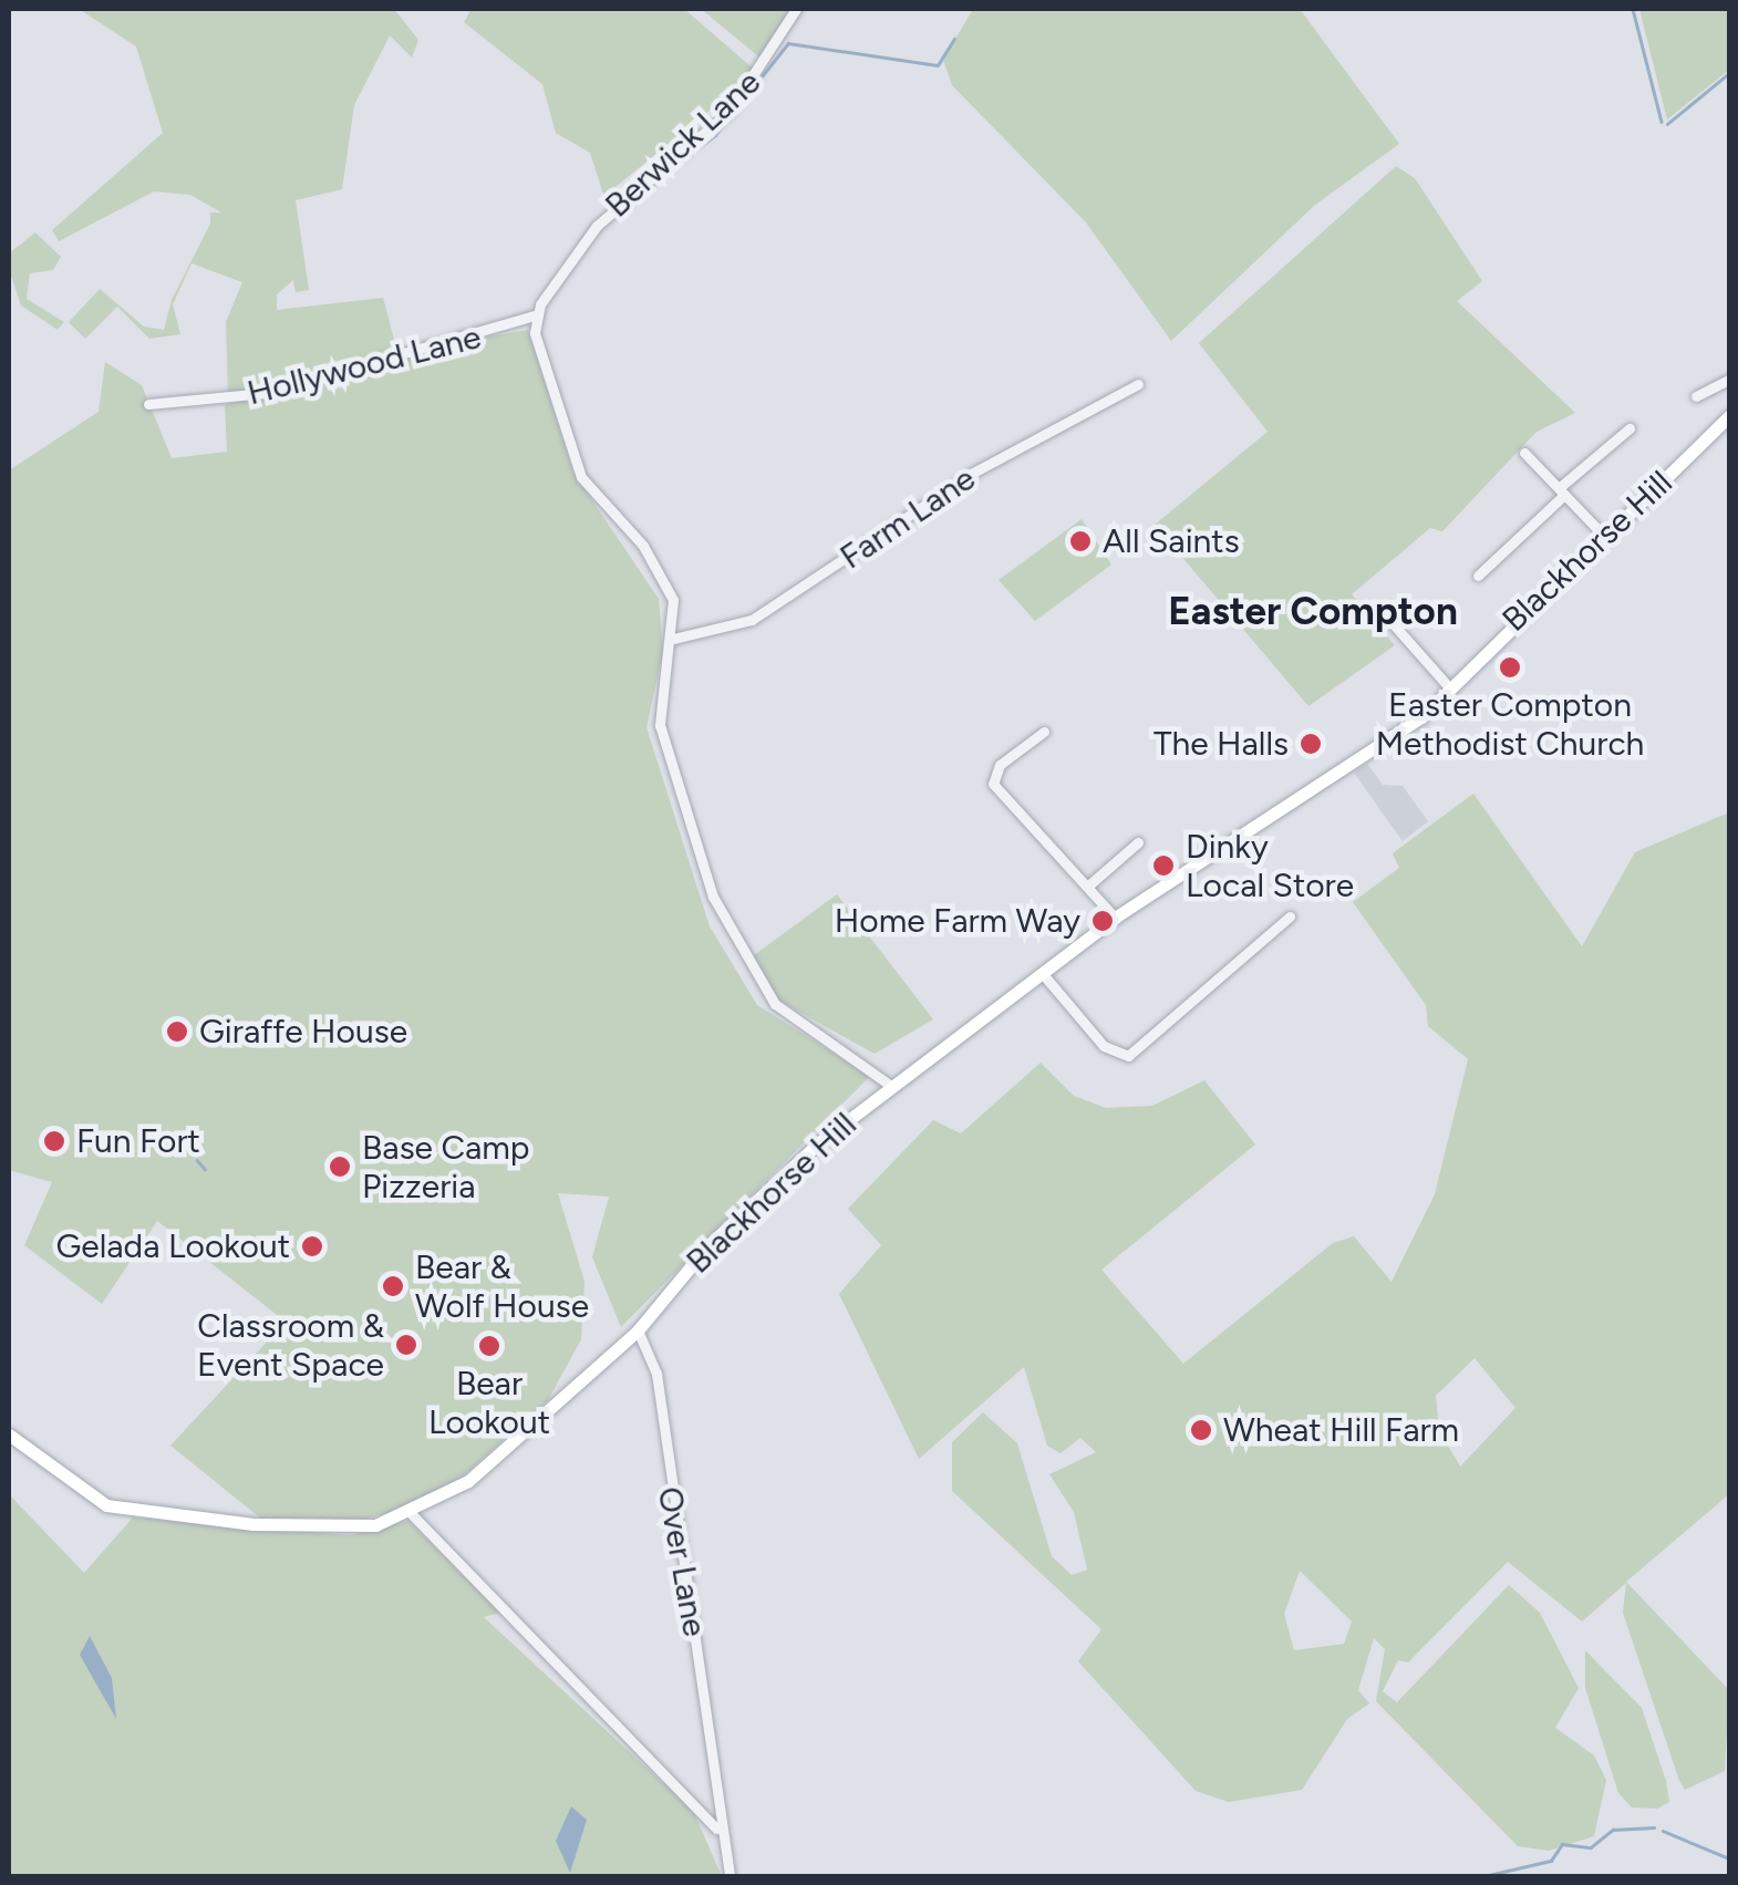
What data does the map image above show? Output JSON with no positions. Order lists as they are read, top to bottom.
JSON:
{
  "streets": {
    "main road": ["Blackhorse Hill"],
    "street": [
      "Berwick Lane",
      "Hollywood Lane",
      "Farm Lane",
      "Over Lane"
    ]
  },
  "crossings": [
    ["Berwick Lane", "Hollywood Lane"],
    ["Blackhorse Hill", "Over Lane"]
  ],
  "districts": ["Easter Compton"],
  "places": [
    "All Saints",
    "Easter Compton Methodist Church",
    "The Halls",
    "Dinky Local Store",
    "Home Farm Way",
    "Giraffe House",
    "Fun Fort",
    "Base Camp Pizzeria",
    "Gelada Lookout",
    "Bear & Wolf House",
    "Classroom & Event Space",
    "Bear Lookout",
    "Wheat Hill Farm"
  ]
}
